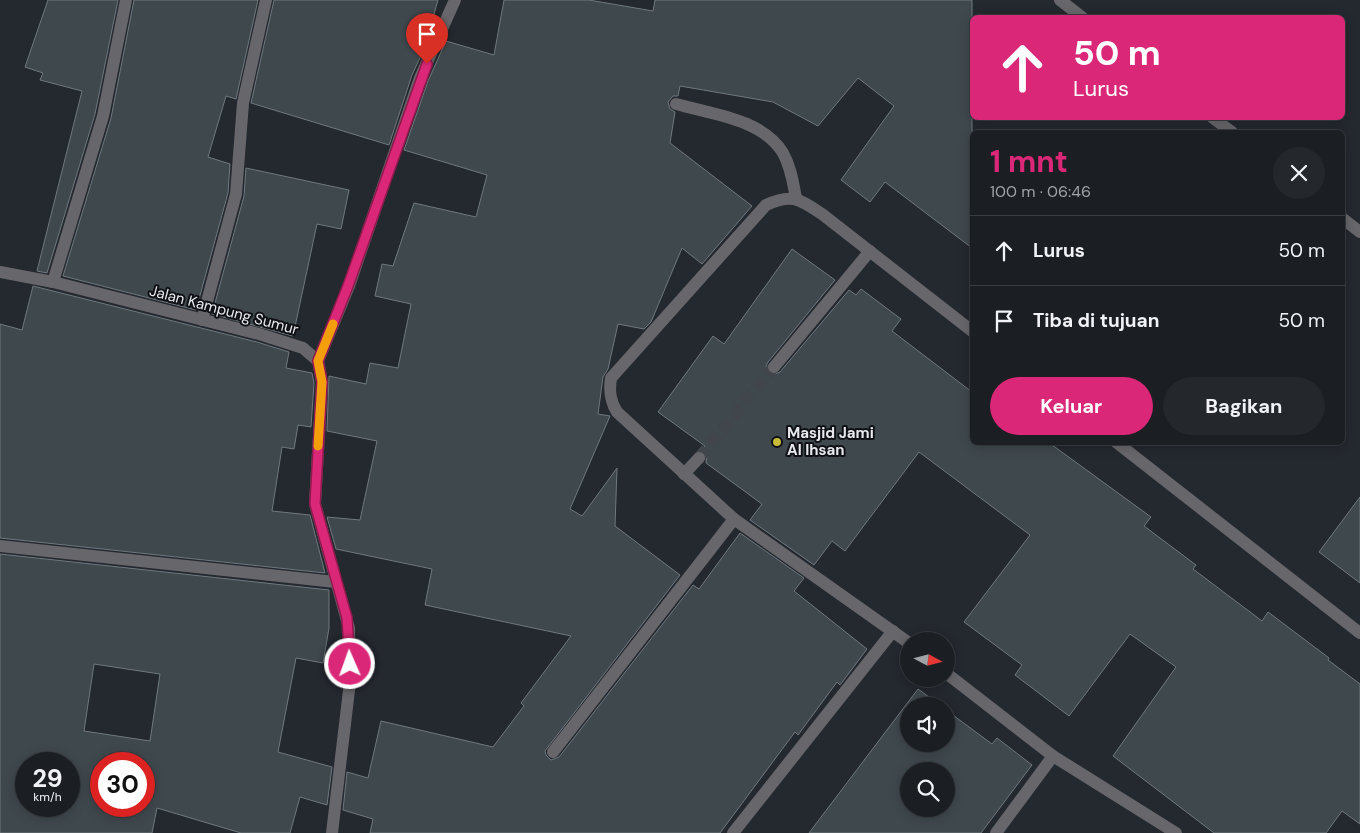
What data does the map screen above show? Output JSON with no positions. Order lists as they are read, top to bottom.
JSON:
{
  "streets": {
    "street": ["Jalan Kampung Sumur"]
  },
  "places": ["Masjid Jami Al Ihsan"],
  "north": "right",
  "page": {
    "turn": ["50 m", "Lurus"],
    "heading": ["1 mnt", "100 m · 06:46"],
    "list": [
      {
        "name": "Lurus",
        "value": "50 m"
      },
      {
        "name": "Tiba di tujuan",
        "value": "50 m"
      }
    ],
    "buttons": ["Keluar", "Bagikan"],
    "speed": "29 km/h",
    "limit": "30"
  }
}
